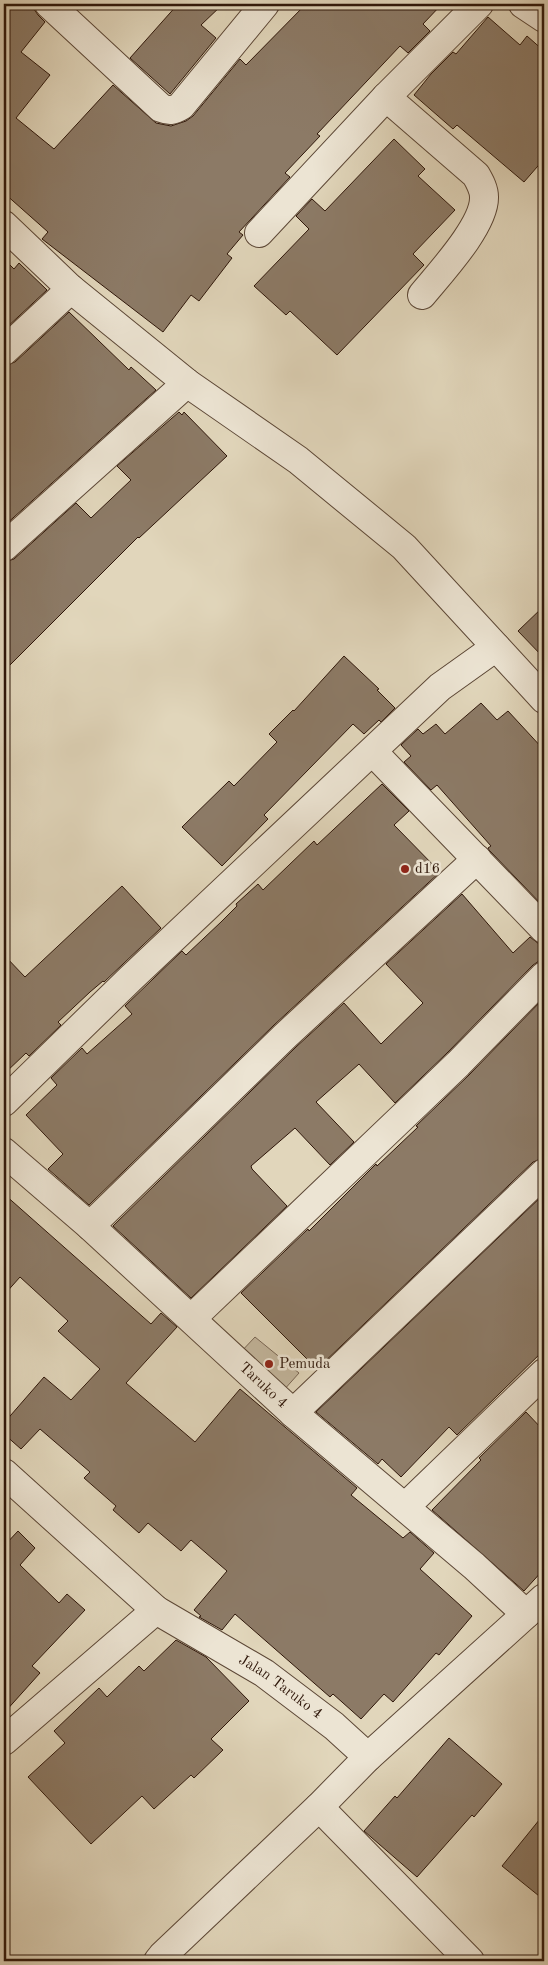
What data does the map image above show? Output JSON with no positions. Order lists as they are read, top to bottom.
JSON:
{
  "streets": {
    "street": ["Taruko 4", "Jalan Taruko 4"]
  },
  "places": ["d16", "Pemuda"]
}
